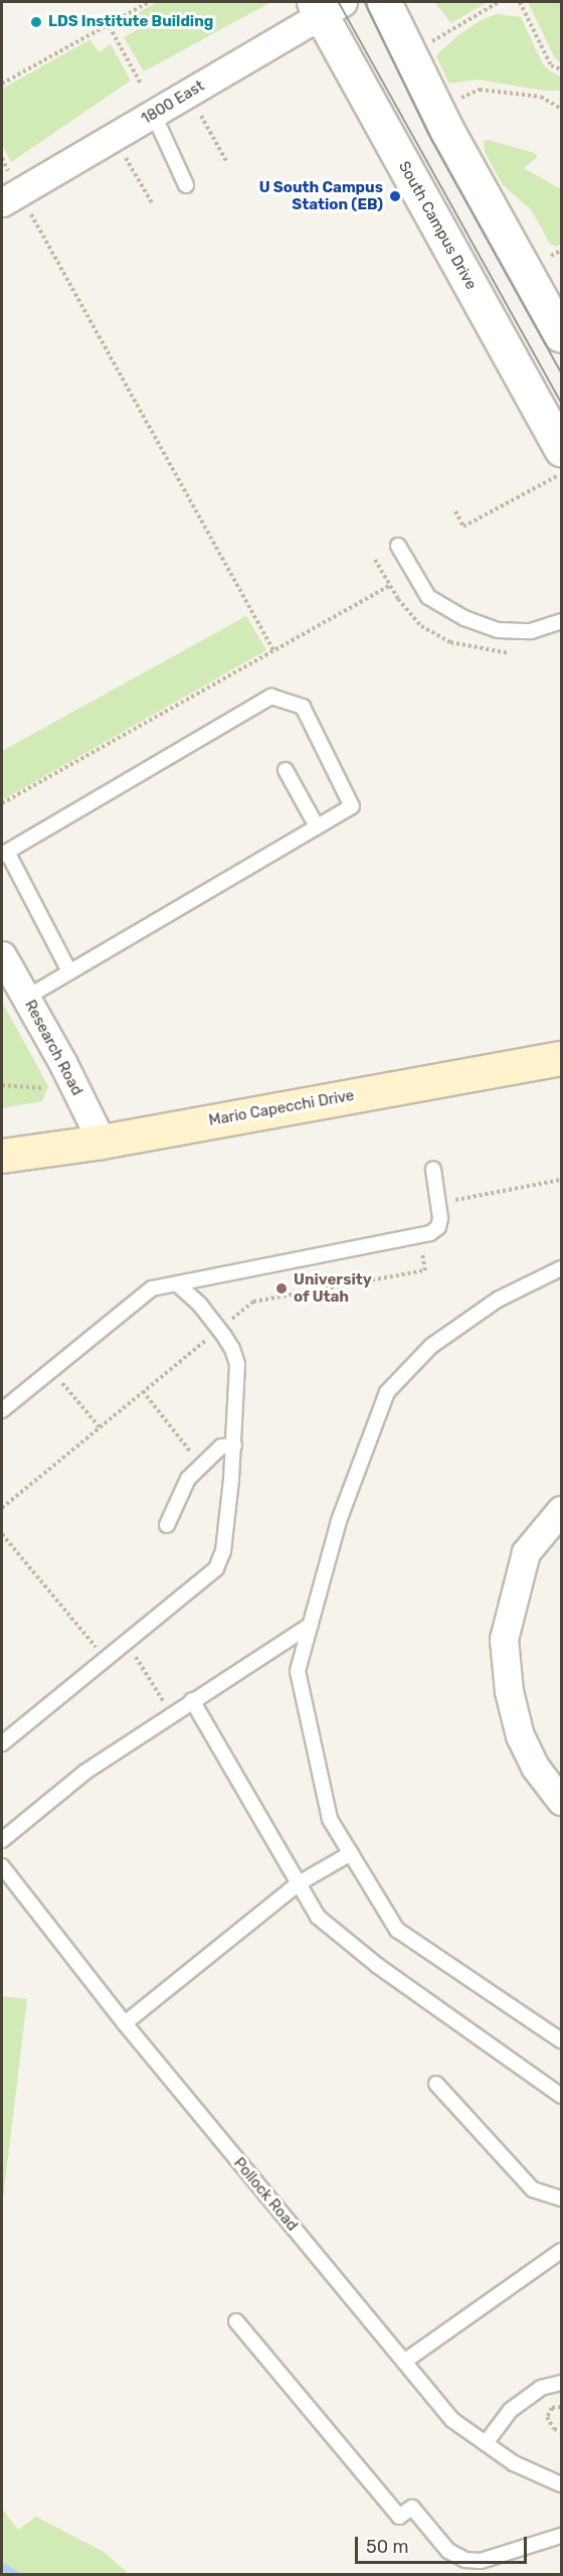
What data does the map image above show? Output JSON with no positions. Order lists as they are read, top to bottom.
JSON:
{
  "streets": {
    "main road": ["Mario Capecchi Drive"],
    "street": ["1800 East", "South Campus Drive", "Research Road"],
    "lane": ["Pollock Road"]
  },
  "crossings": [
    ["1800 East", "South Campus Drive"],
    ["Research Road", "Mario Capecchi Drive"]
  ],
  "places": ["LDS Institute Building", "U South Campus Station (EB)", "University of Utah"],
  "scale_bar": "50 m"
}
